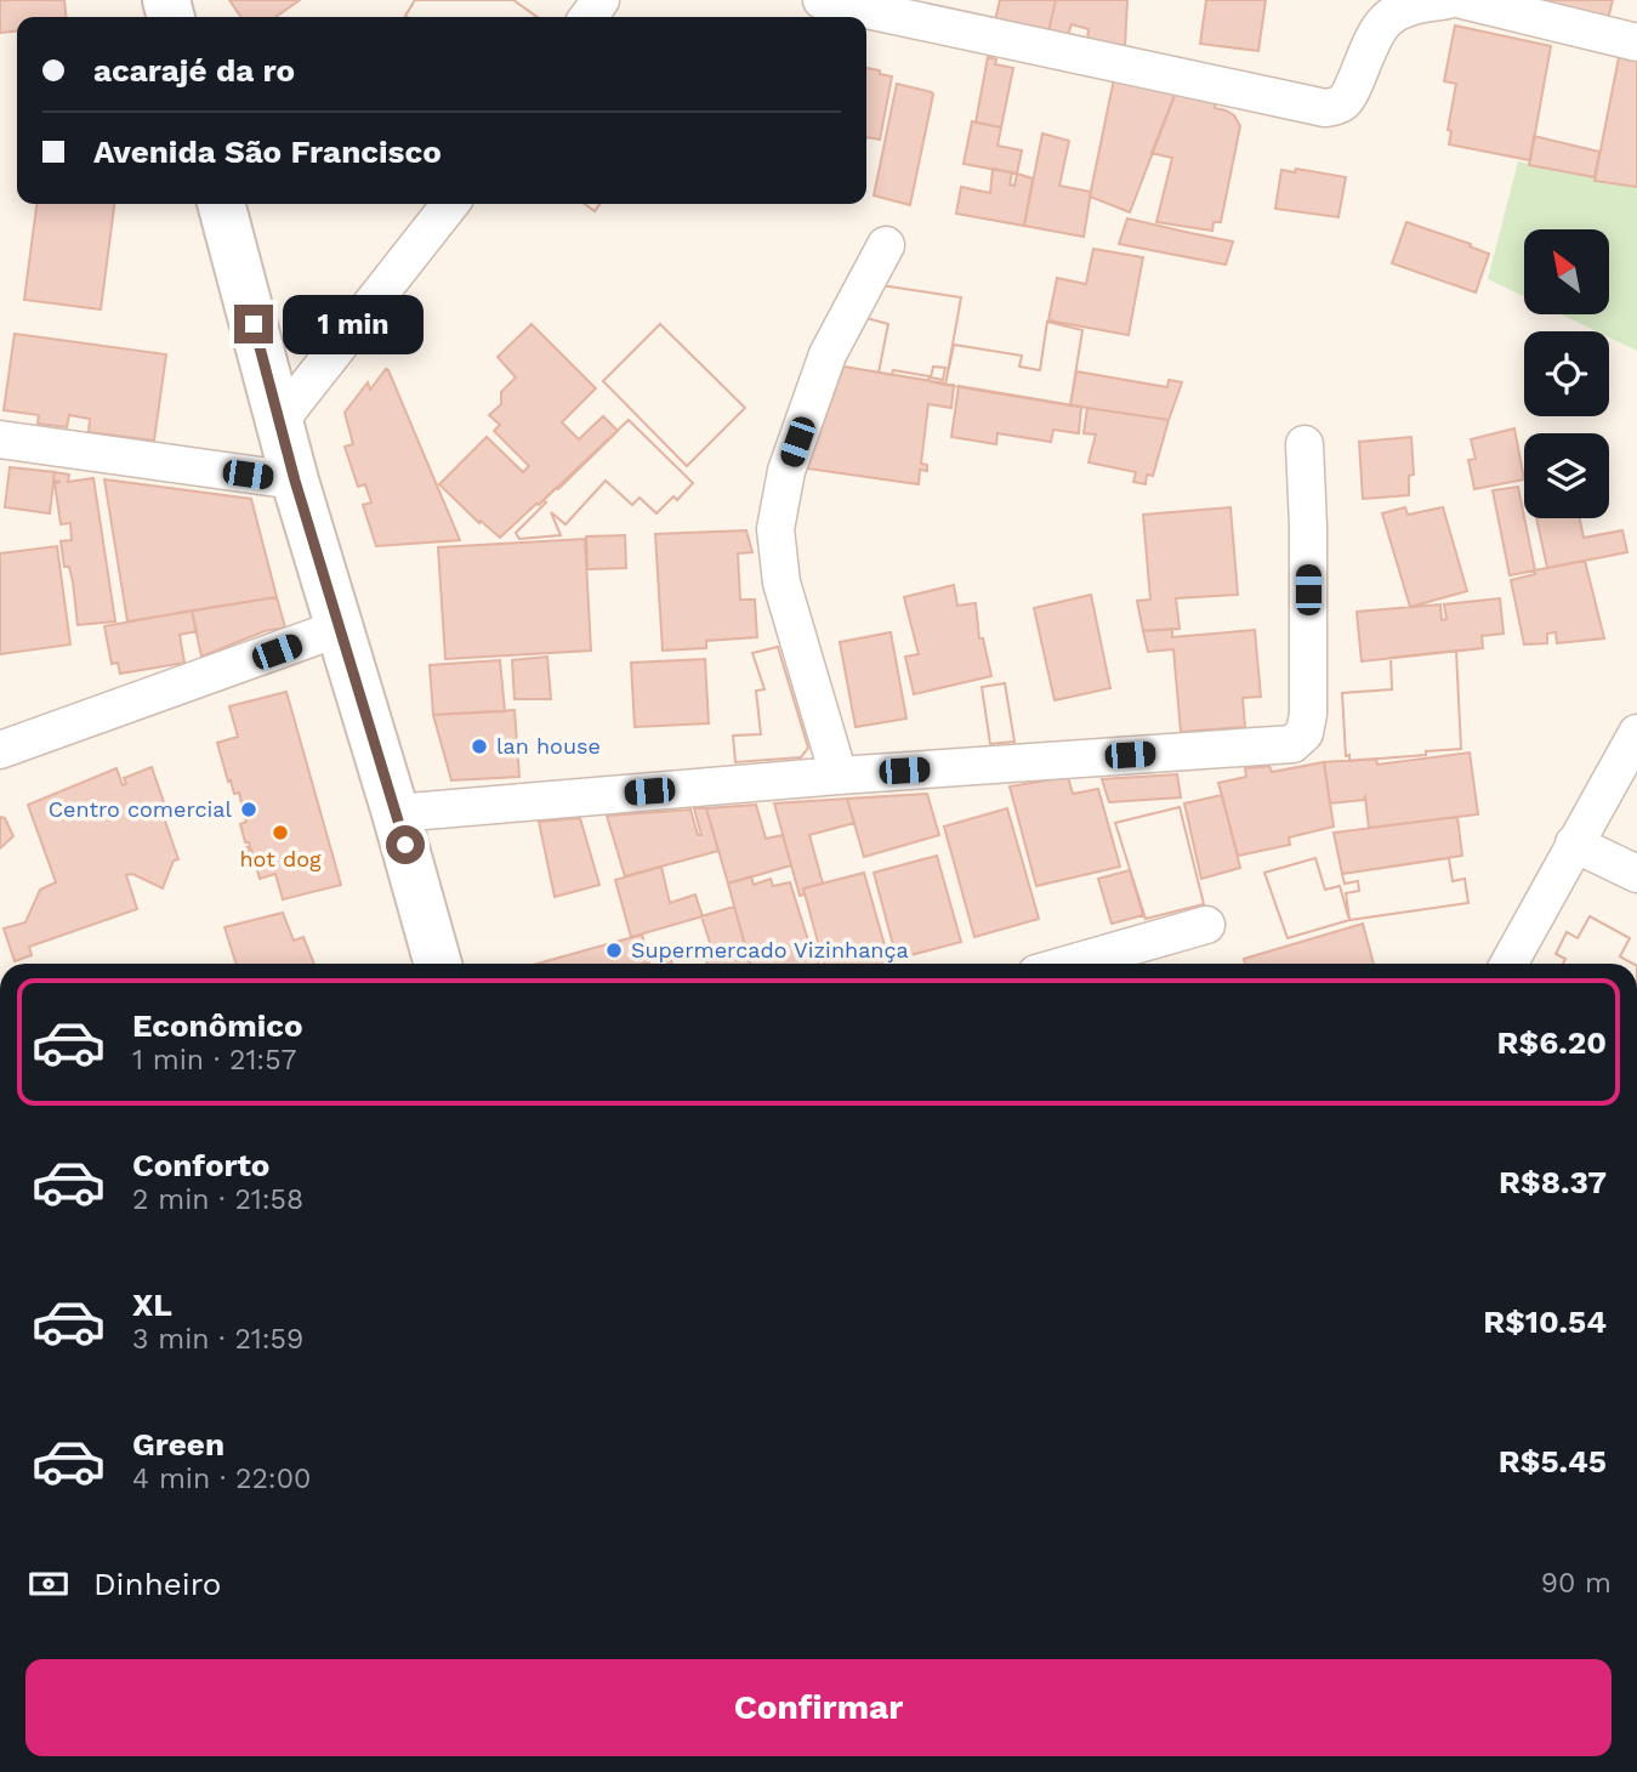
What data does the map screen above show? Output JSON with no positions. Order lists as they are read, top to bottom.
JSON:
{
  "places": [
    "lan house",
    "Centro comercial",
    "hot dog",
    "Supermercado Vizinhança"
  ],
  "north": "top left",
  "page": {
    "banner": ["acarajé da ro", "Avenida São Francisco"],
    "bubble": "1 min",
    "list": [
      {
        "name": "Econômico",
        "note": "1 min · 21:57",
        "value": "R$6.20"
      },
      {
        "name": "Conforto",
        "note": "2 min · 21:58",
        "value": "R$8.37"
      },
      {
        "name": "XL",
        "note": "3 min · 21:59",
        "value": "R$10.54"
      },
      {
        "name": "Green",
        "note": "4 min · 22:00",
        "value": "R$5.45"
      }
    ],
    "pay": ["Dinheiro", "90 m"],
    "buttons": "Confirmar"
  }
}
